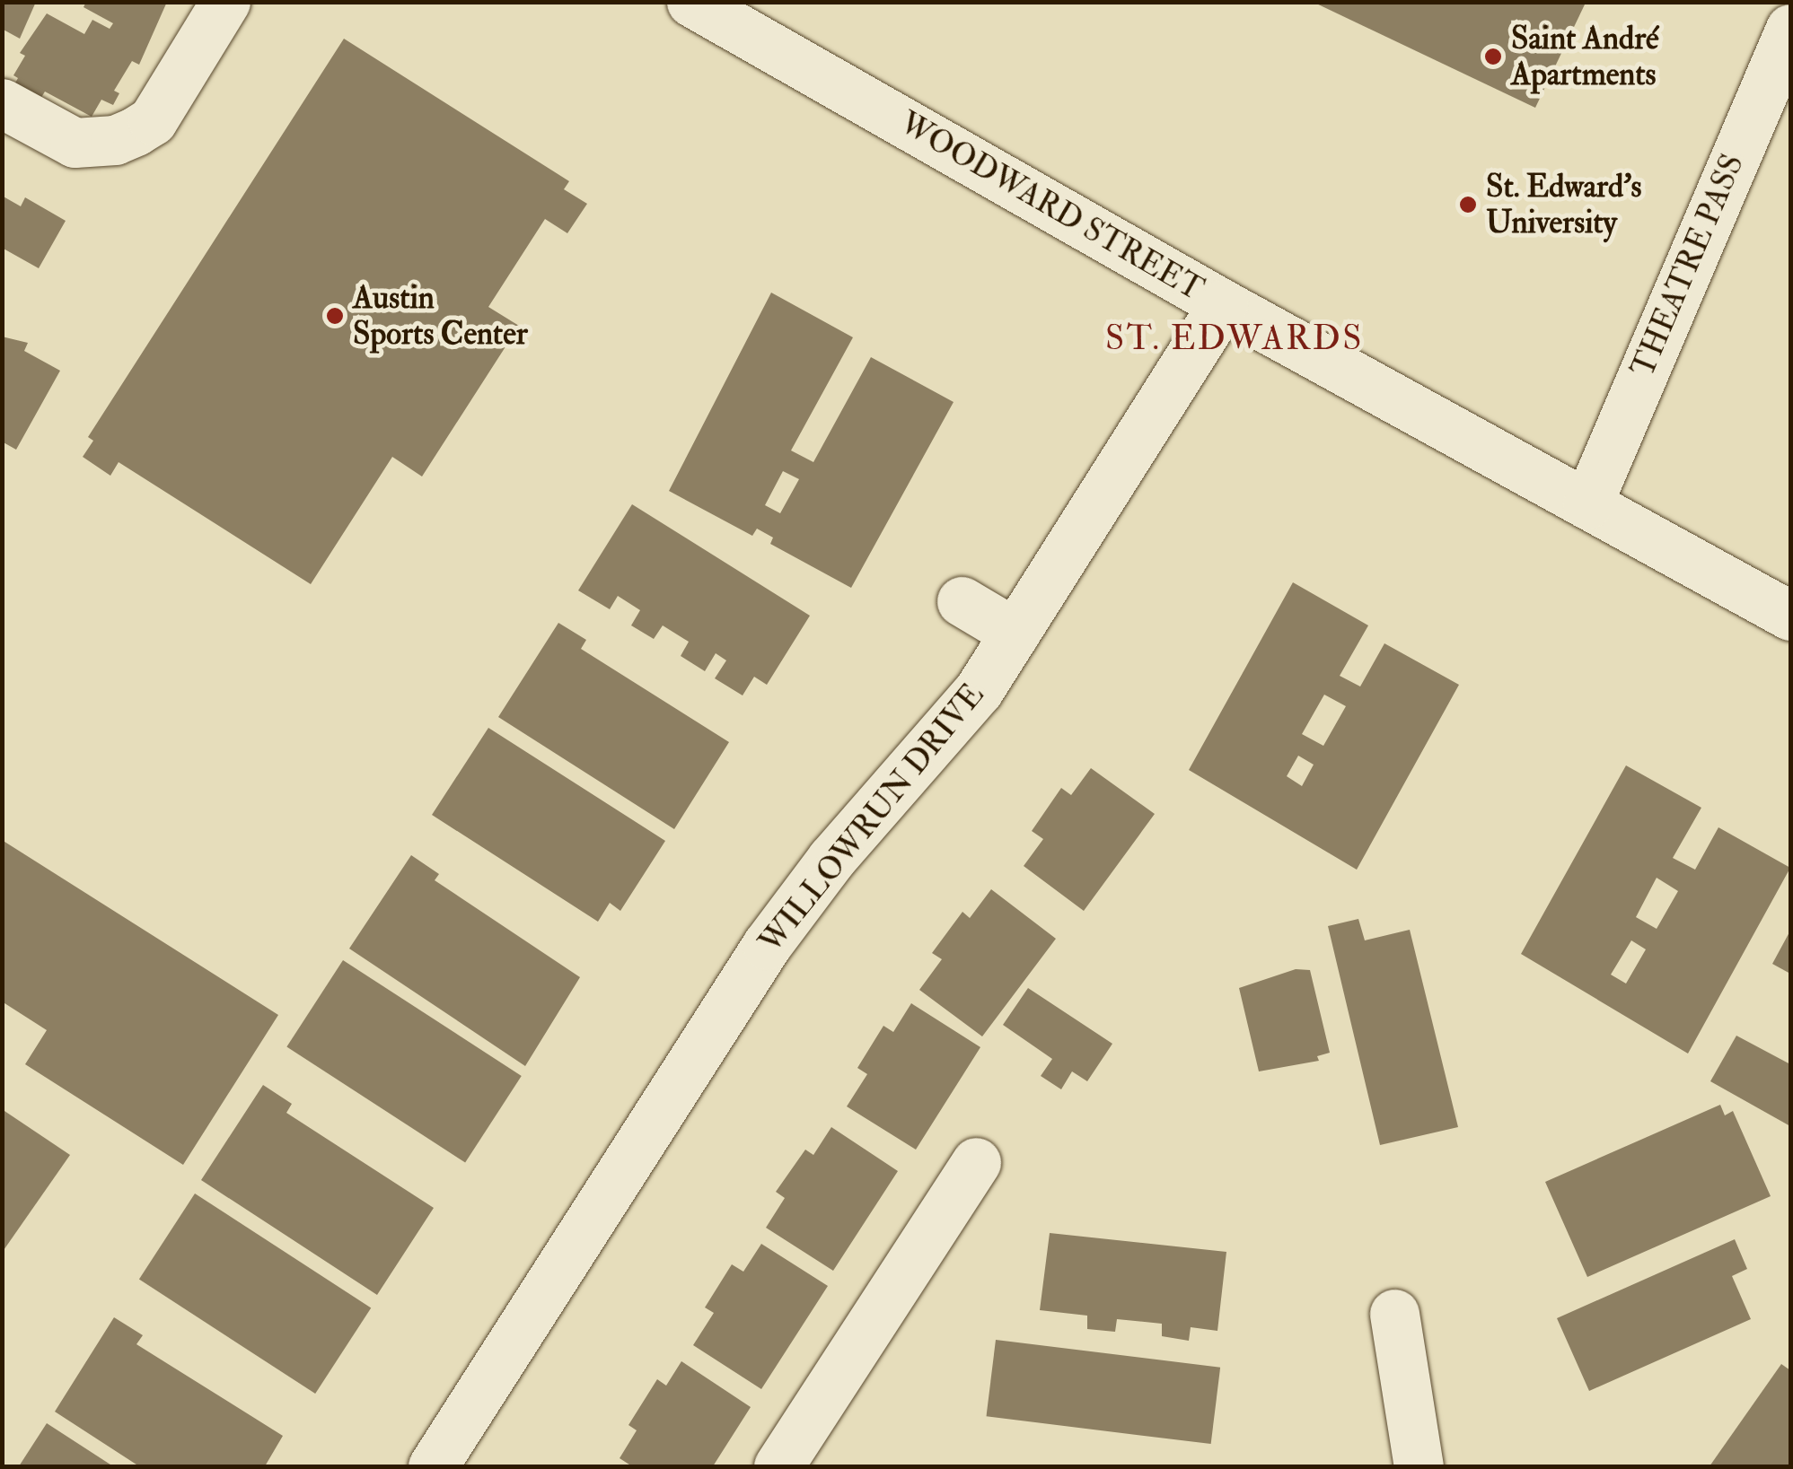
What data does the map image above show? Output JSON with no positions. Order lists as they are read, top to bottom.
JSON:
{
  "streets": {
    "street": ["WOODWARD STREET", "THEATRE PASS", "WILLOWRUN DRIVE"]
  },
  "crossings": [
    ["WOODWARD STREET", "THEATRE PASS"],
    ["WOODWARD STREET", "WILLOWRUN DRIVE"]
  ],
  "districts": ["ST. EDWARDS"],
  "places": ["Saint André Apartments", "St. Edward's University", "Austin Sports Center"]
}
